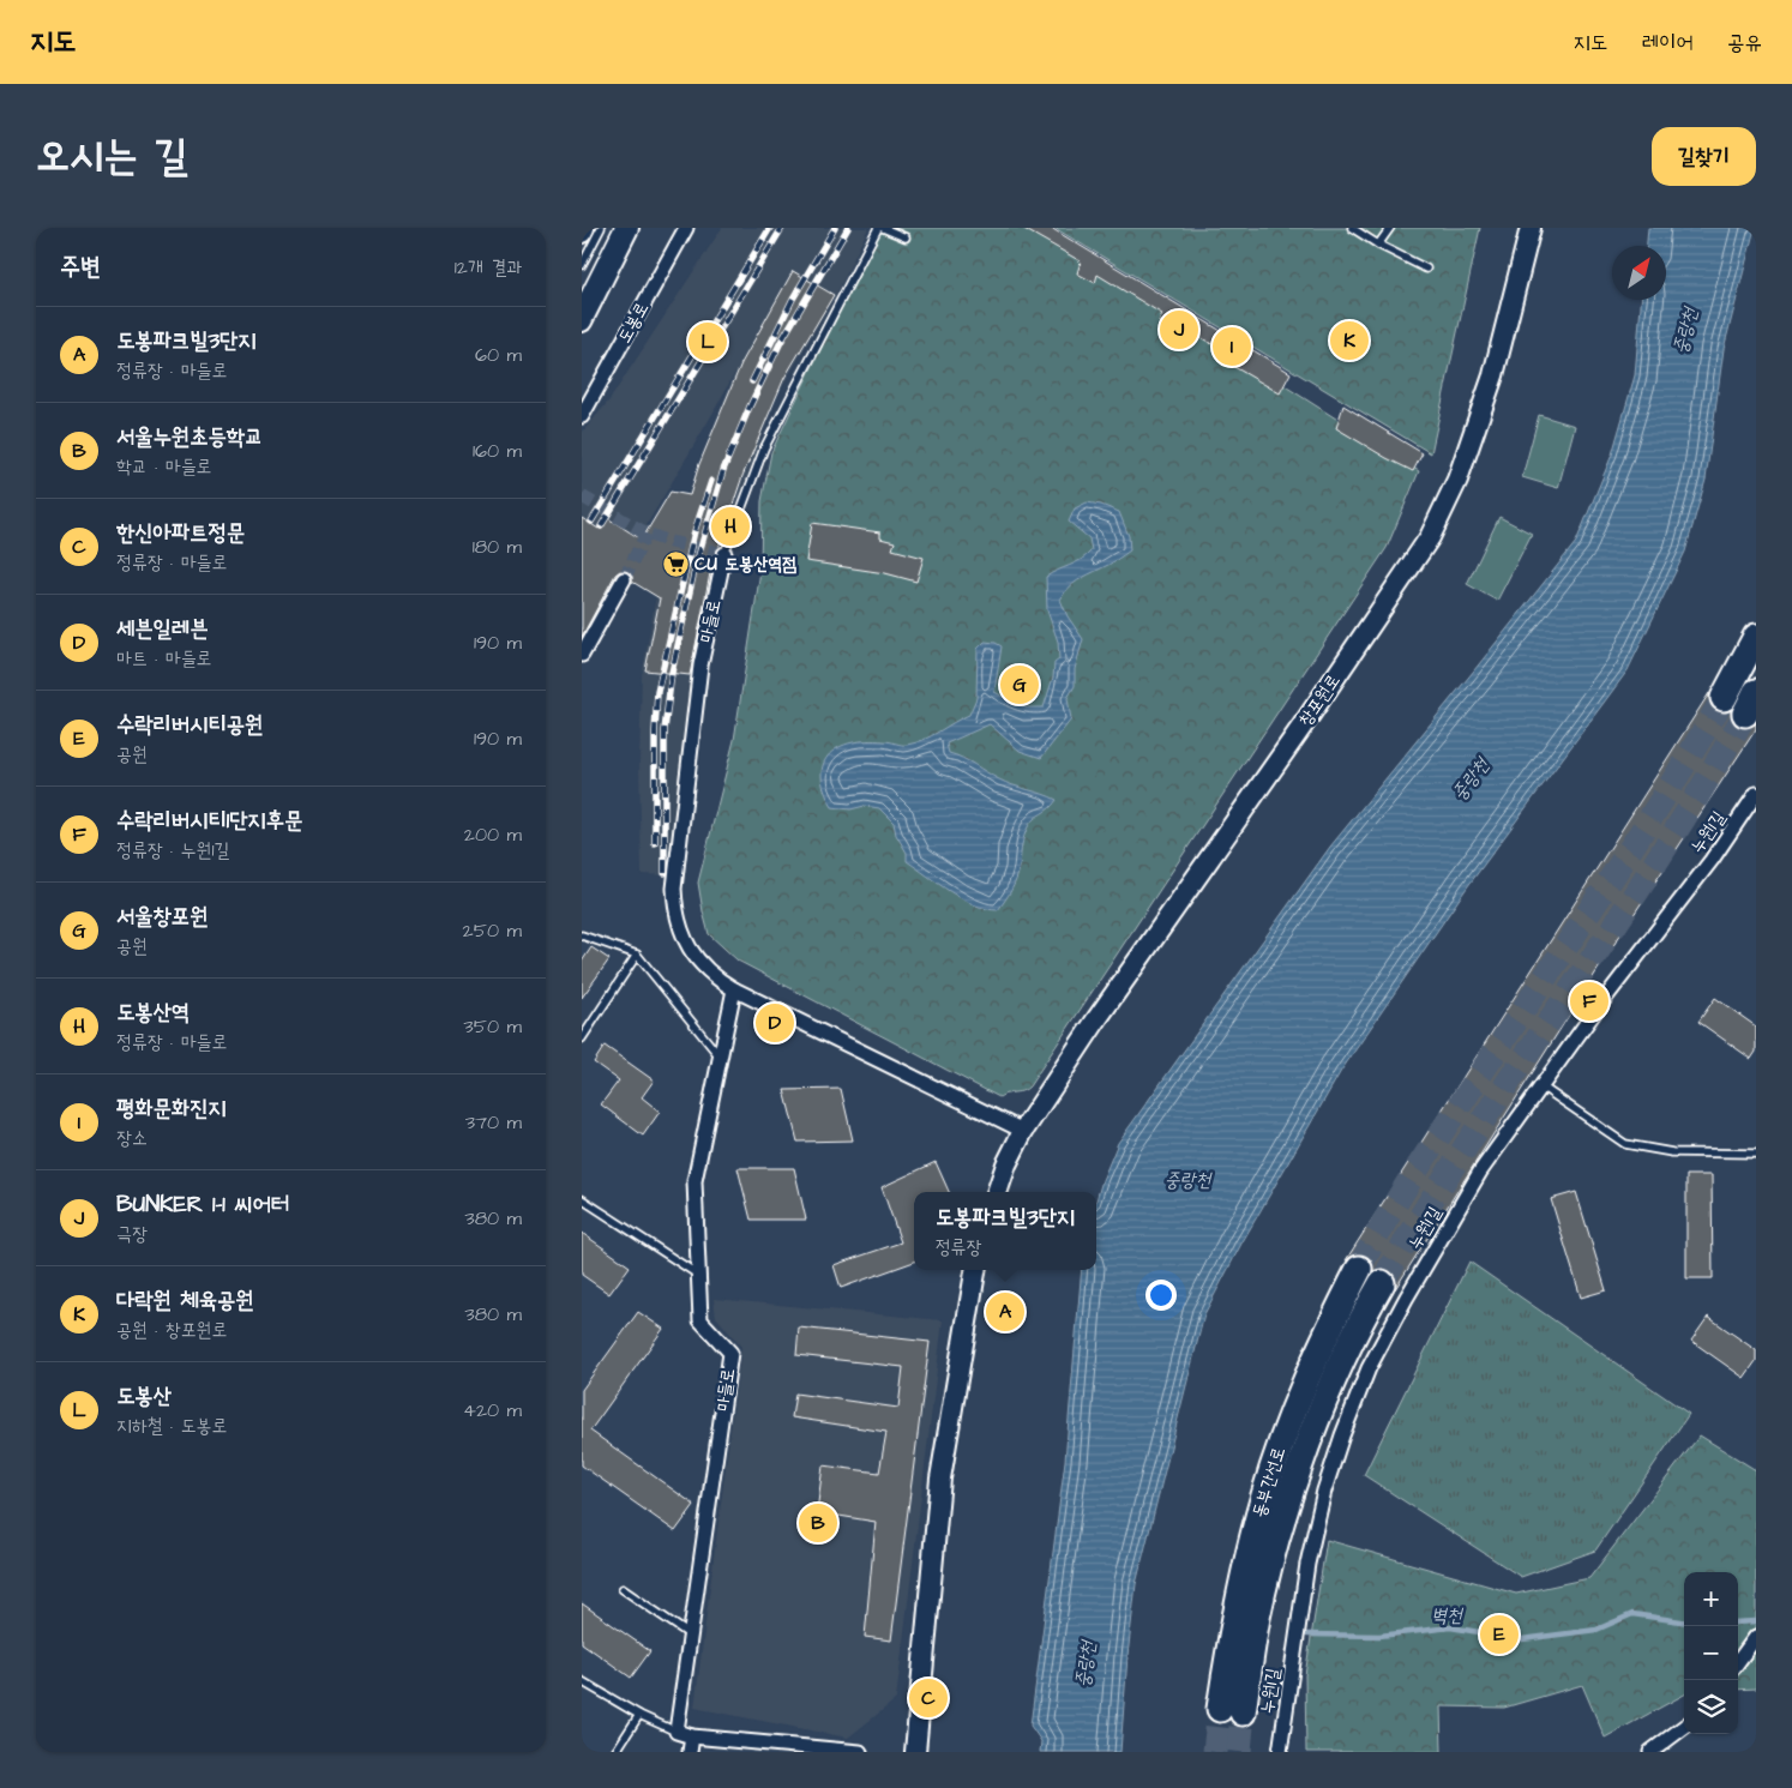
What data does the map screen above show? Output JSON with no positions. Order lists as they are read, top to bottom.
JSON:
{
  "streets": {
    "highway": ["동부간선로"],
    "street": [
      "도봉로",
      "마들로",
      "창포원로",
      "누원1길"
    ]
  },
  "crossings": [
    ["마들로", "창포원로"]
  ],
  "water": ["중랑천", "벽천"],
  "places": {
    "supermarket": ["CU 도봉산역점"]
  },
  "north": "top right",
  "page": {
    "header": "지도",
    "nav": ["지도", "레이어", "공유"],
    "title": "오시는 길",
    "buttons": "길찾기",
    "heading": ["주변", "12개 결과"],
    "list": [
      {
        "mark": "A",
        "name": "도봉파크빌3단지",
        "note": "정류장 · 마들로",
        "value": "60 m"
      },
      {
        "mark": "B",
        "name": "서울누원초등학교",
        "note": "학교 · 마들로",
        "value": "160 m"
      },
      {
        "mark": "C",
        "name": "한신아파트정문",
        "note": "정류장 · 마들로",
        "value": "180 m"
      },
      {
        "mark": "D",
        "name": "세븐일레븐",
        "note": "마트 · 마들로",
        "value": "190 m"
      },
      {
        "mark": "E",
        "name": "수락리버시티공원",
        "note": "공원",
        "value": "190 m"
      },
      {
        "mark": "F",
        "name": "수락리버시티1단지후문",
        "note": "정류장 · 누원1길",
        "value": "200 m"
      },
      {
        "mark": "G",
        "name": "서울창포원",
        "note": "공원",
        "value": "250 m"
      },
      {
        "mark": "H",
        "name": "도봉산역",
        "note": "정류장 · 마들로",
        "value": "350 m"
      },
      {
        "mark": "I",
        "name": "평화문화진지",
        "note": "장소",
        "value": "370 m"
      },
      {
        "mark": "J",
        "name": "BUNKER 1-1 씨어터",
        "note": "극장",
        "value": "380 m"
      },
      {
        "mark": "K",
        "name": "다락원 체육공원",
        "note": "공원 · 창포원로",
        "value": "380 m"
      },
      {
        "mark": "L",
        "name": "도봉산",
        "note": "지하철 · 도봉로",
        "value": "420 m"
      }
    ],
    "pins": [
      "J",
      "K",
      "L",
      "I",
      "H",
      "G",
      "F",
      "D",
      "A",
      "B",
      "E",
      "C"
    ],
    "popup": ["도봉파크빌3단지", "정류장"],
    "map_buttons": ["+", "−"]
  }
}
